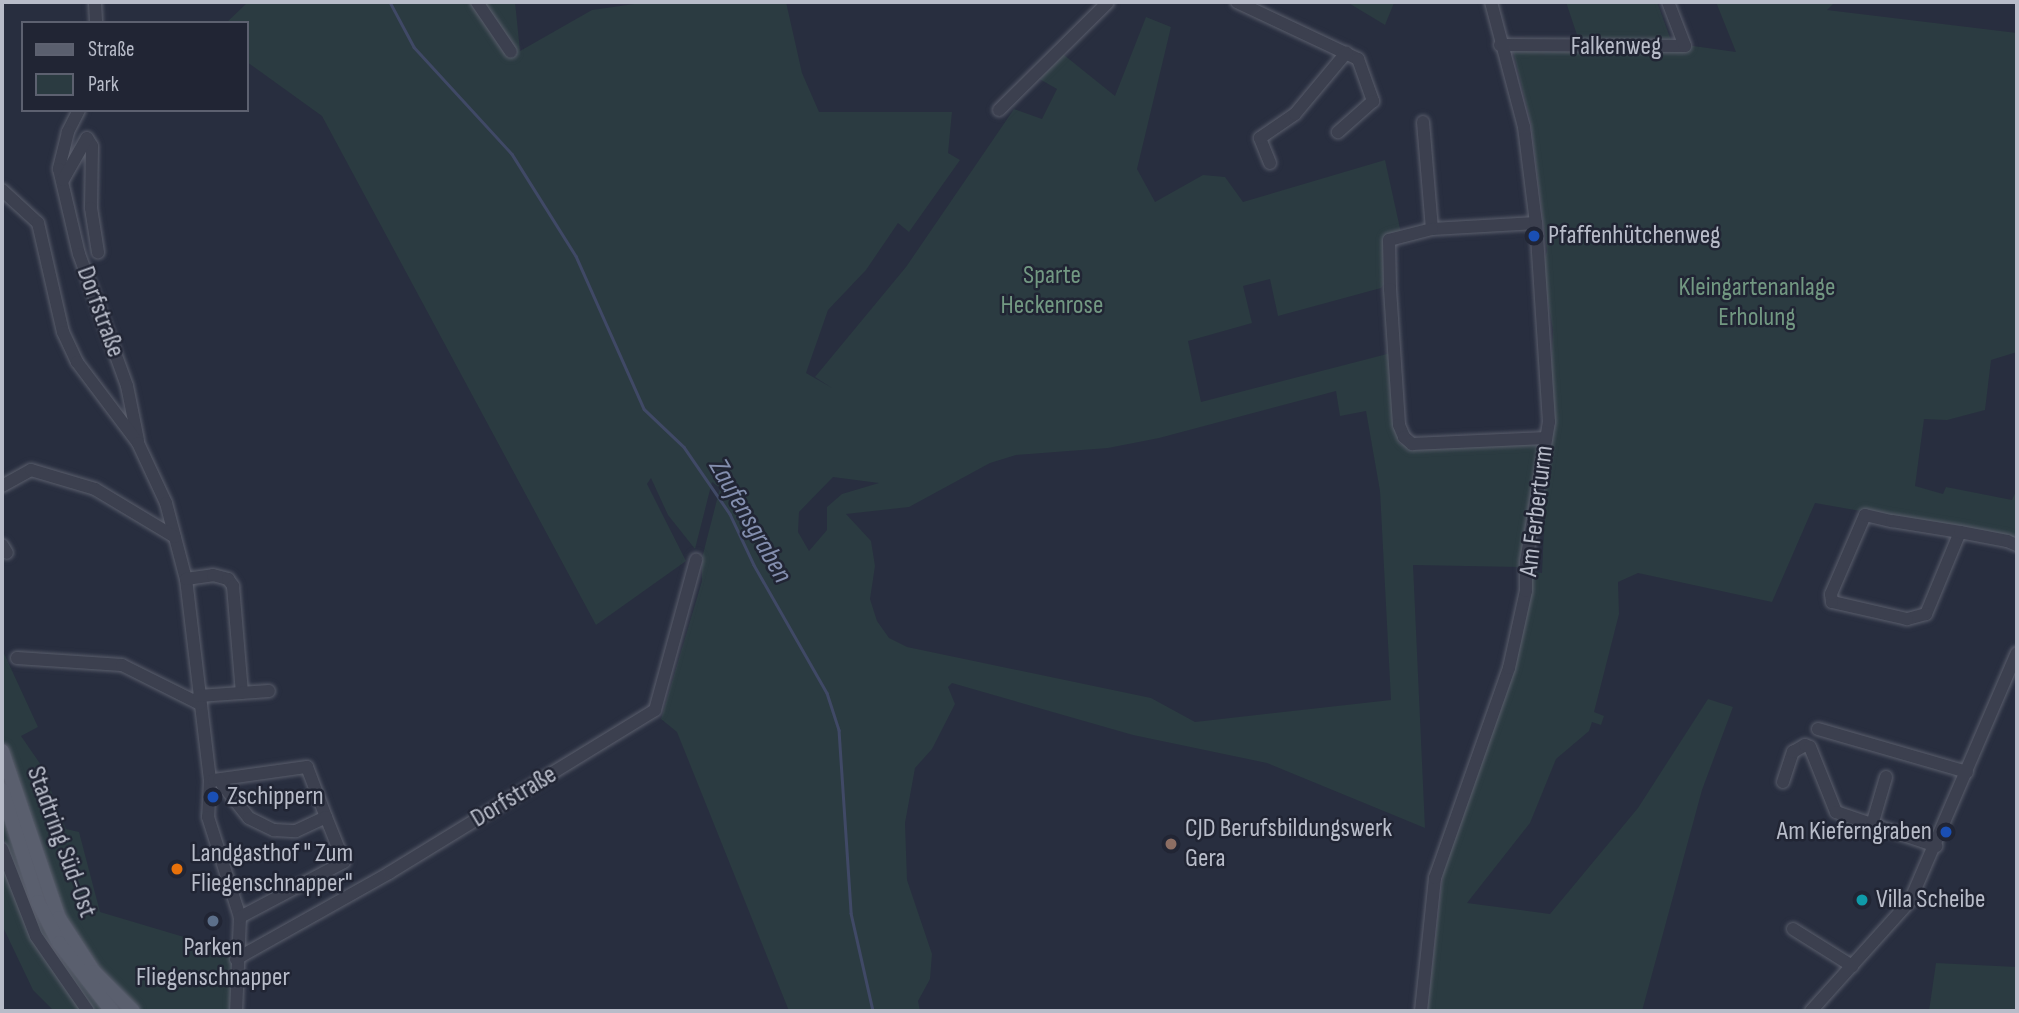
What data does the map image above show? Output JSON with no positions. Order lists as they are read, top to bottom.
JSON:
{
  "streets": {
    "main road": ["Stadtring Süd-Ost"],
    "street": ["Falkenweg", "Dorfstraße", "Am Ferberturm"]
  },
  "crossings": [
    ["Falkenweg", "Am Ferberturm"]
  ],
  "water": ["Zaufensgraben"],
  "parks": ["Sparte Heckenrose", "Kleingartenanlage Erholung"],
  "places": [
    "Pfaffenhütchenweg",
    "Zschippern",
    "Am Kieferngraben",
    "CJD Berufsbildungswerk Gera",
    "Landgasthof \" Zum Fliegenschnapper\"",
    "Villa Scheibe",
    "Parken Fliegenschnapper"
  ],
  "legend": ["Straße", "Park"]
}
